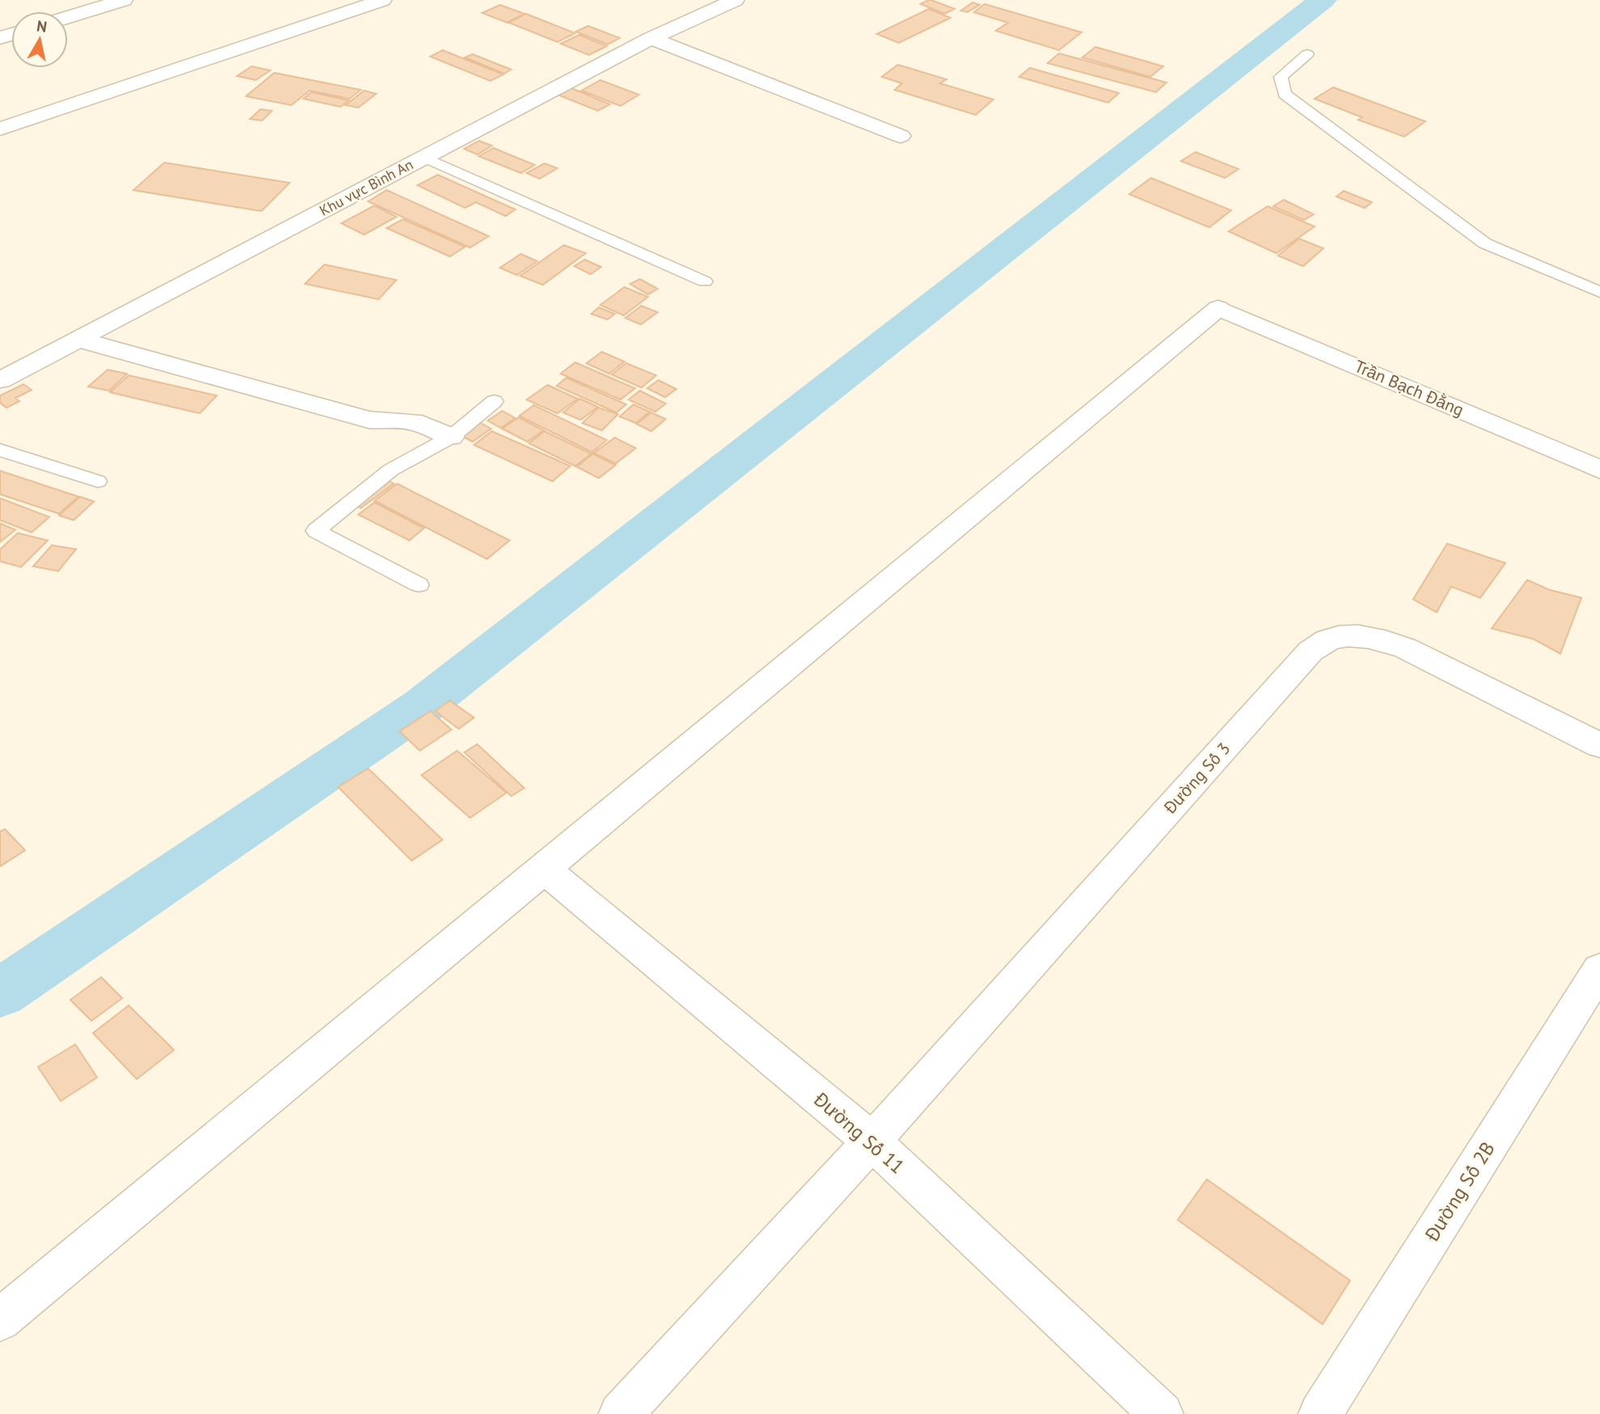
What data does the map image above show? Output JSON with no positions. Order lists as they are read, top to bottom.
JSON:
{
  "streets": {
    "street": [
      "Khu vực Bình An",
      "Trần Bạch Đằng",
      "Đường Số 3",
      "Đường Số 11",
      "Đường Số 2B"
    ]
  },
  "crossings": [
    ["Trần Bạch Đằng", "Đường Số 11"],
    ["Đường Số 3", "Đường Số 11"]
  ],
  "north": "top"
}
